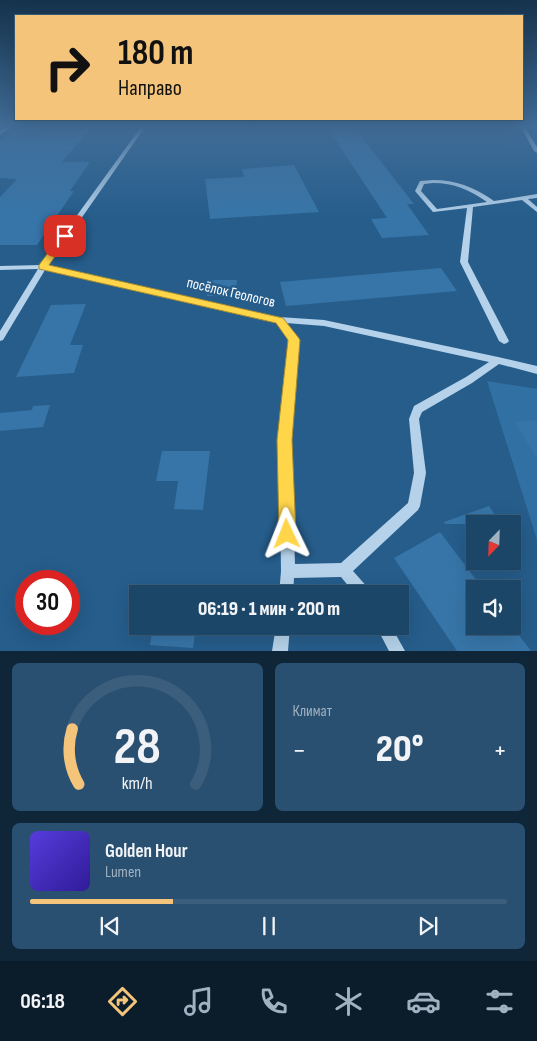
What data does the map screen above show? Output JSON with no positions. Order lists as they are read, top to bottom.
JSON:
{
  "streets": {
    "street": ["посёлок Геологов"]
  },
  "north": "bottom left",
  "page": {
    "turn": ["180 m", "Направо"],
    "limit": "30",
    "trip": "06:19 · 1 мин · 200 m",
    "tile": "Климат",
    "heat": ["−", "20°", "+"],
    "song": ["Golden Hour", "Lumen"],
    "tabs": "06:18",
    "gauge": ["28", "km/h"]
  }
}
